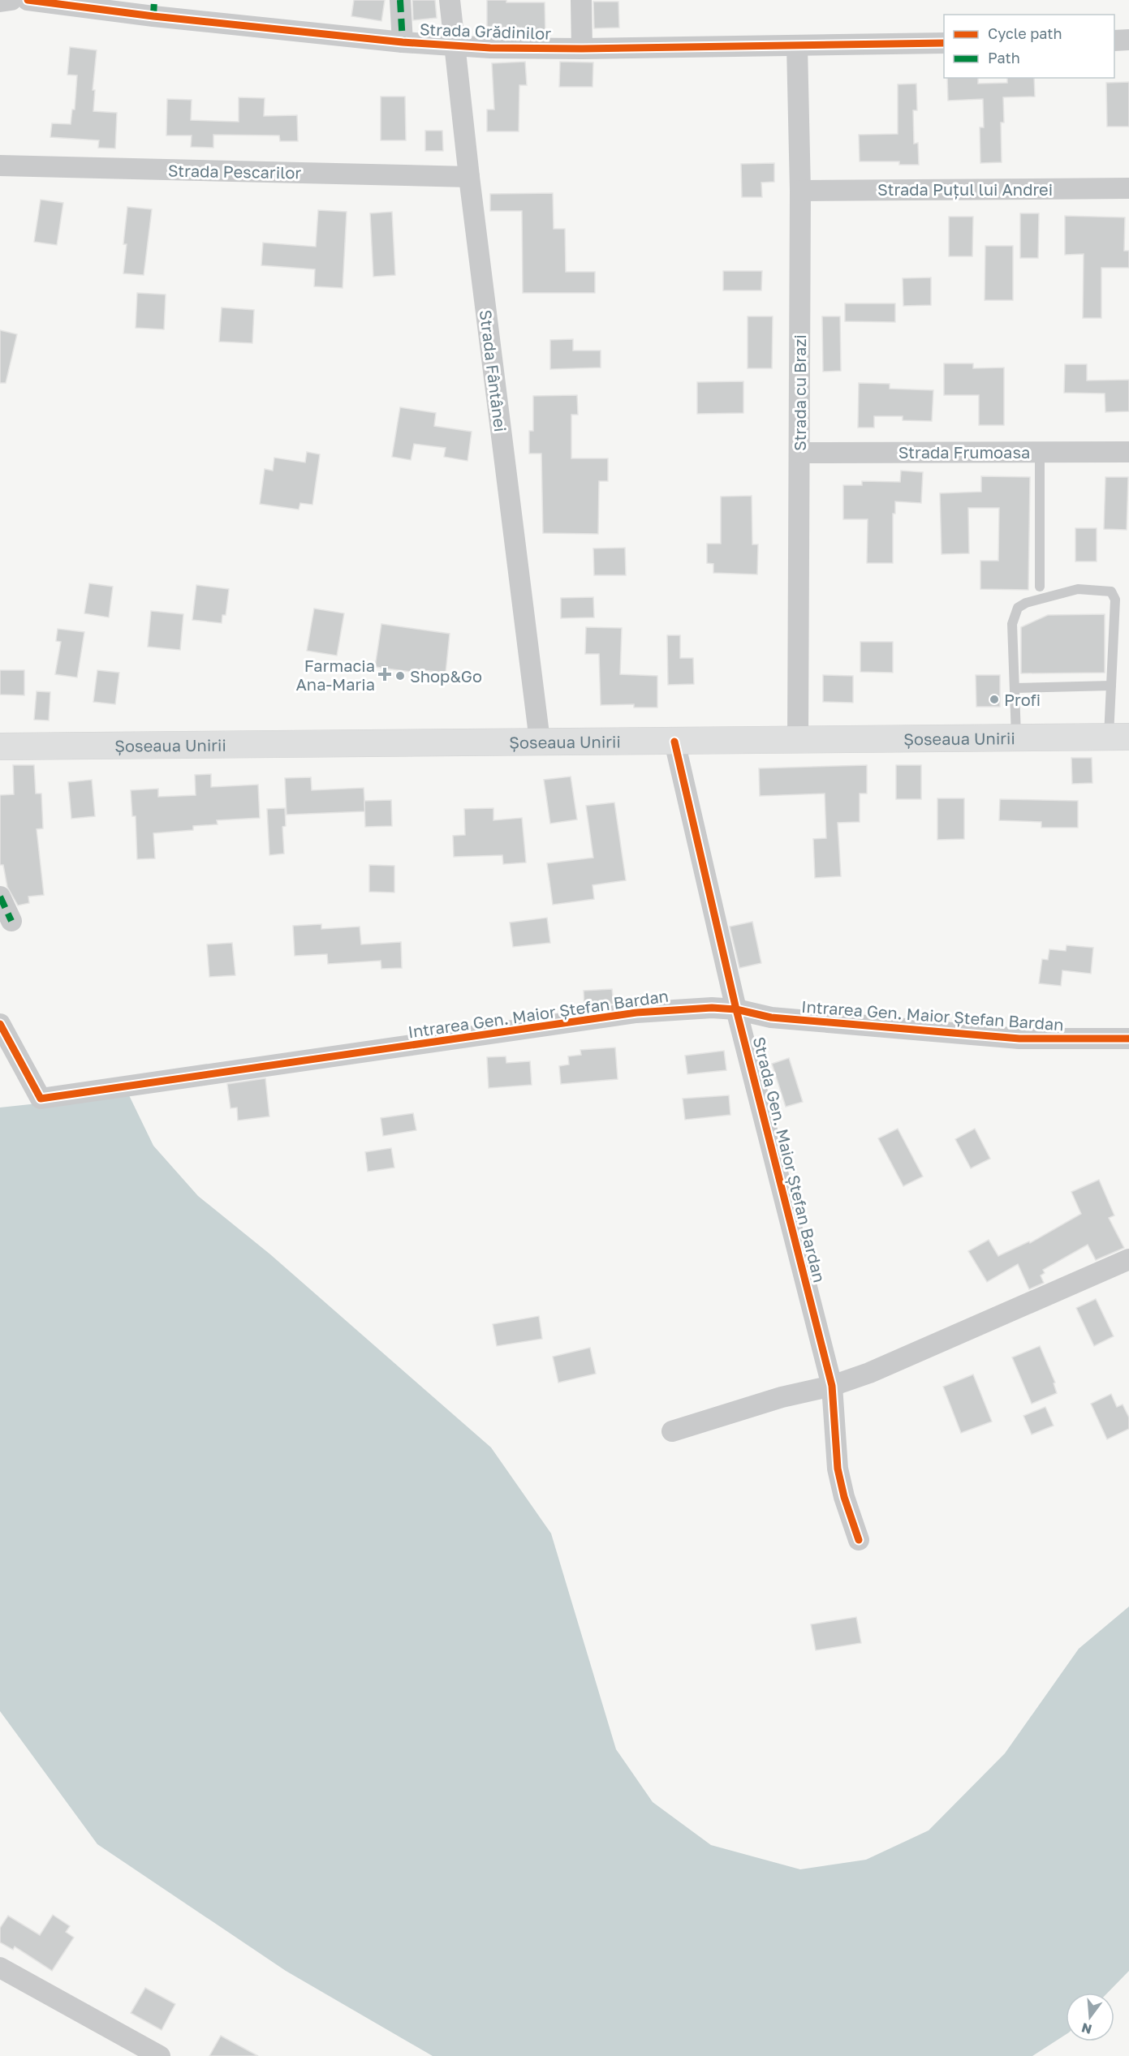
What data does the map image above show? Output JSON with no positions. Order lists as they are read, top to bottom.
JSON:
{
  "streets": {
    "main road": ["Șoseaua Unirii"],
    "street": [
      "Strada Grădinilor",
      "Strada Pescarilor",
      "Strada Puțul lui Andrei",
      "Strada Fântânei",
      "Strada cu Brazi",
      "Strada Frumoasa",
      "Intrarea Gen. Maior Ștefan Bardan",
      "Strada Gen. Maior Ștefan Bardan"
    ]
  },
  "crossings": [
    ["Strada Grădinilor", "Strada Fântânei"],
    ["Strada Grădinilor", "Strada cu Brazi"],
    ["Strada Pescarilor", "Strada Fântânei"],
    ["Strada Puțul lui Andrei", "Strada cu Brazi"],
    ["Strada Fântânei", "Șoseaua Unirii"],
    ["Strada cu Brazi", "Strada Frumoasa"],
    ["Strada cu Brazi", "Șoseaua Unirii"],
    ["Șoseaua Unirii", "Strada Gen. Maior Ștefan Bardan"],
    ["Intrarea Gen. Maior Ștefan Bardan", "Strada Gen. Maior Ștefan Bardan"]
  ],
  "places": {
    "health": ["Farmacia Ana-Maria"],
    "other": ["Shop&Go", "Profi"]
  },
  "legend": ["Cycle path", "Path"],
  "north": "bottom"
}
